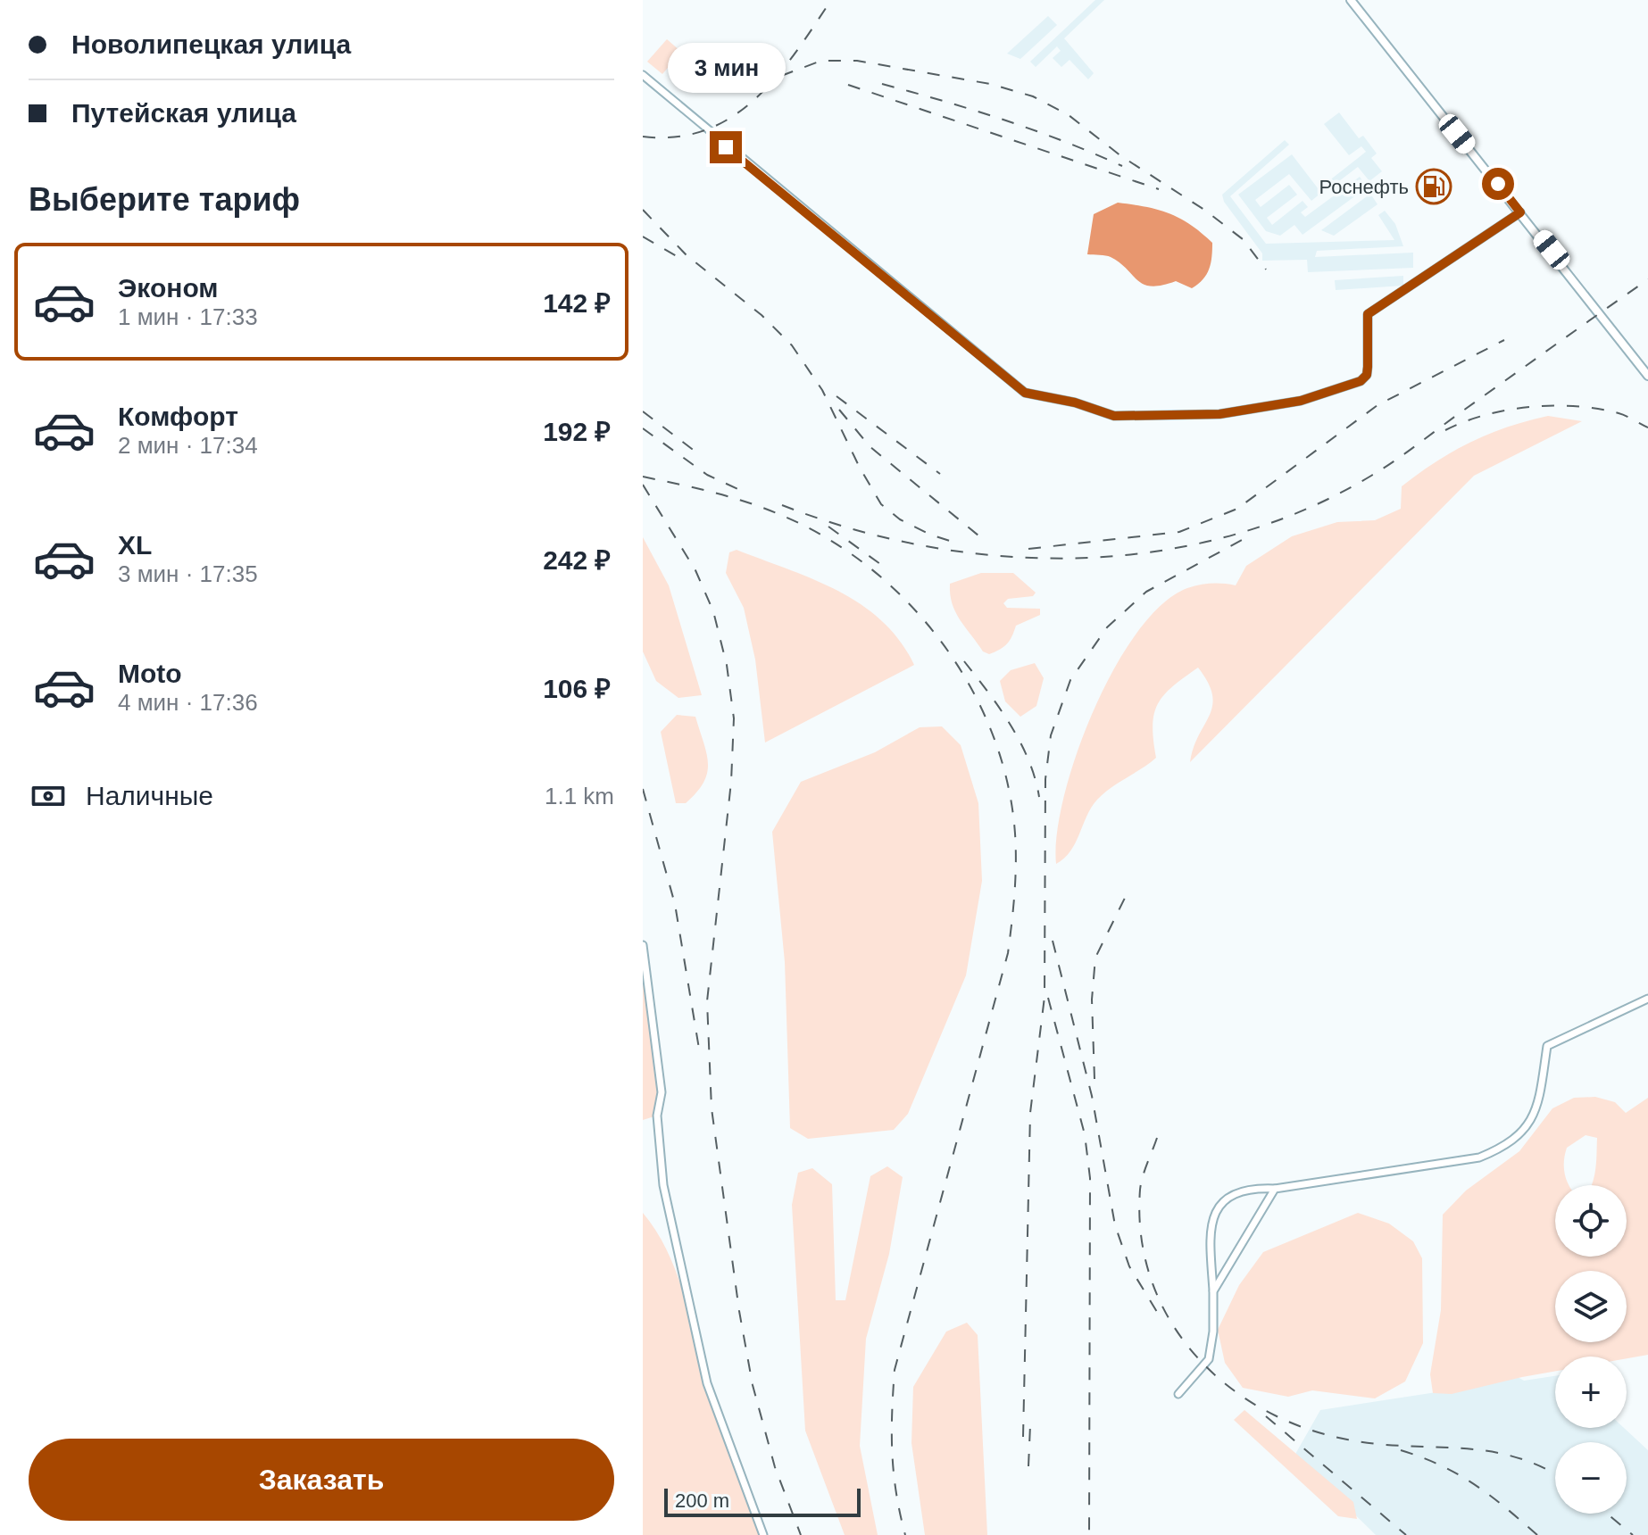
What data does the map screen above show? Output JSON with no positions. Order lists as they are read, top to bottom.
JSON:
{
  "places": {
    "fuel station": ["Роснефть"]
  },
  "scale_bar": "200 m",
  "page": {
    "banner": ["Новолипецкая улица", "Путейская улица"],
    "bubble": "3 мин",
    "heading": "Выберите тариф",
    "list": [
      {
        "name": "Эконом",
        "note": "1 мин · 17:33",
        "value": "142 ₽"
      },
      {
        "name": "Комфорт",
        "note": "2 мин · 17:34",
        "value": "192 ₽"
      },
      {
        "name": "XL",
        "note": "3 мин · 17:35",
        "value": "242 ₽"
      },
      {
        "name": "Moto",
        "note": "4 мин · 17:36",
        "value": "106 ₽"
      }
    ],
    "pay": ["Наличные", "1.1 km"],
    "map_buttons": ["+", "−"],
    "buttons": "Заказать",
    "scale": "200 m"
  }
}
